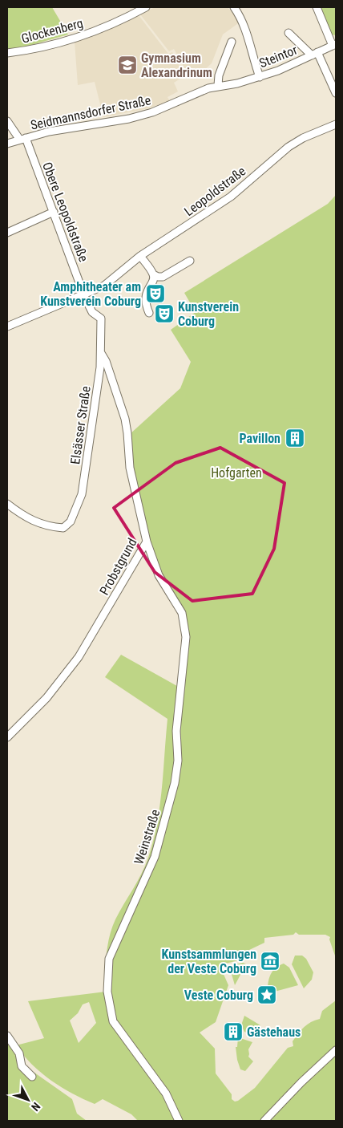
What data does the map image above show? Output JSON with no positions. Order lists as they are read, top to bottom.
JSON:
{
  "streets": {
    "street": [
      "Glockenberg",
      "Steintor",
      "Seidmannsdorfer Straße",
      "Leopoldstraße",
      "Obere Leopoldstraße",
      "Elsässer Straße",
      "Probstgrund",
      "Weinstraße"
    ]
  },
  "crossings": [
    ["Steintor", "Seidmannsdorfer Straße"],
    ["Seidmannsdorfer Straße", "Obere Leopoldstraße"],
    ["Leopoldstraße", "Obere Leopoldstraße"],
    ["Obere Leopoldstraße", "Elsässer Straße"],
    ["Elsässer Straße", "Probstgrund"],
    ["Probstgrund", "Weinstraße"]
  ],
  "parks": ["Hofgarten"],
  "places": {
    "school or university": ["Gymnasium Alexandrinum"],
    "theatre": ["Amphitheater am Kunstverein Coburg", "Kunstverein Coburg"],
    "building": ["Pavillon", "Gästehaus"],
    "museum": ["Kunstsammlungen der Veste Coburg"],
    "place": ["Veste Coburg"]
  },
  "north": "bottom right"
}
